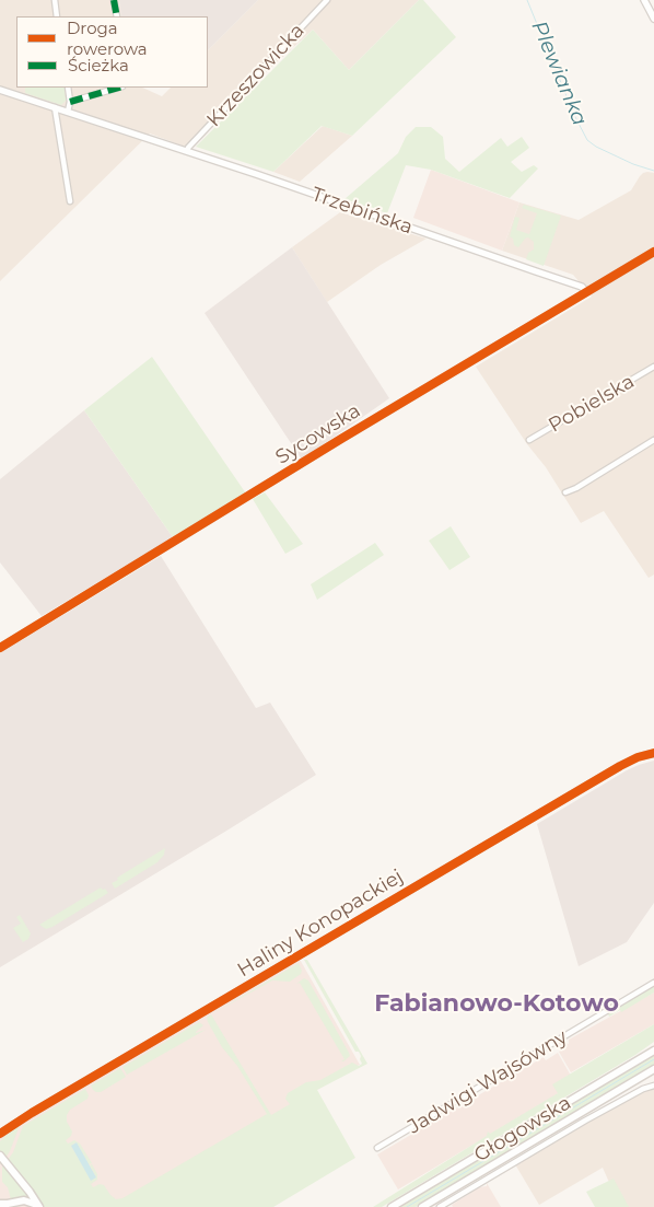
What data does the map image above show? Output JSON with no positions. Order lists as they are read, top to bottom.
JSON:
{
  "streets": {
    "main road": ["Głogowska"],
    "street": [
      "Krzeszowicka",
      "Trzebińska",
      "Pobielska",
      "Sycowska",
      "Haliny Konopackiej",
      "Jadwigi Wajsówny"
    ]
  },
  "crossings": [
    ["Krzeszowicka", "Trzebińska"],
    ["Trzebińska", "Sycowska"]
  ],
  "districts": ["Fabianowo-Kotowo"],
  "water": ["Plewianka"],
  "legend": ["Droga rowerowa", "Ścieżka"]
}
